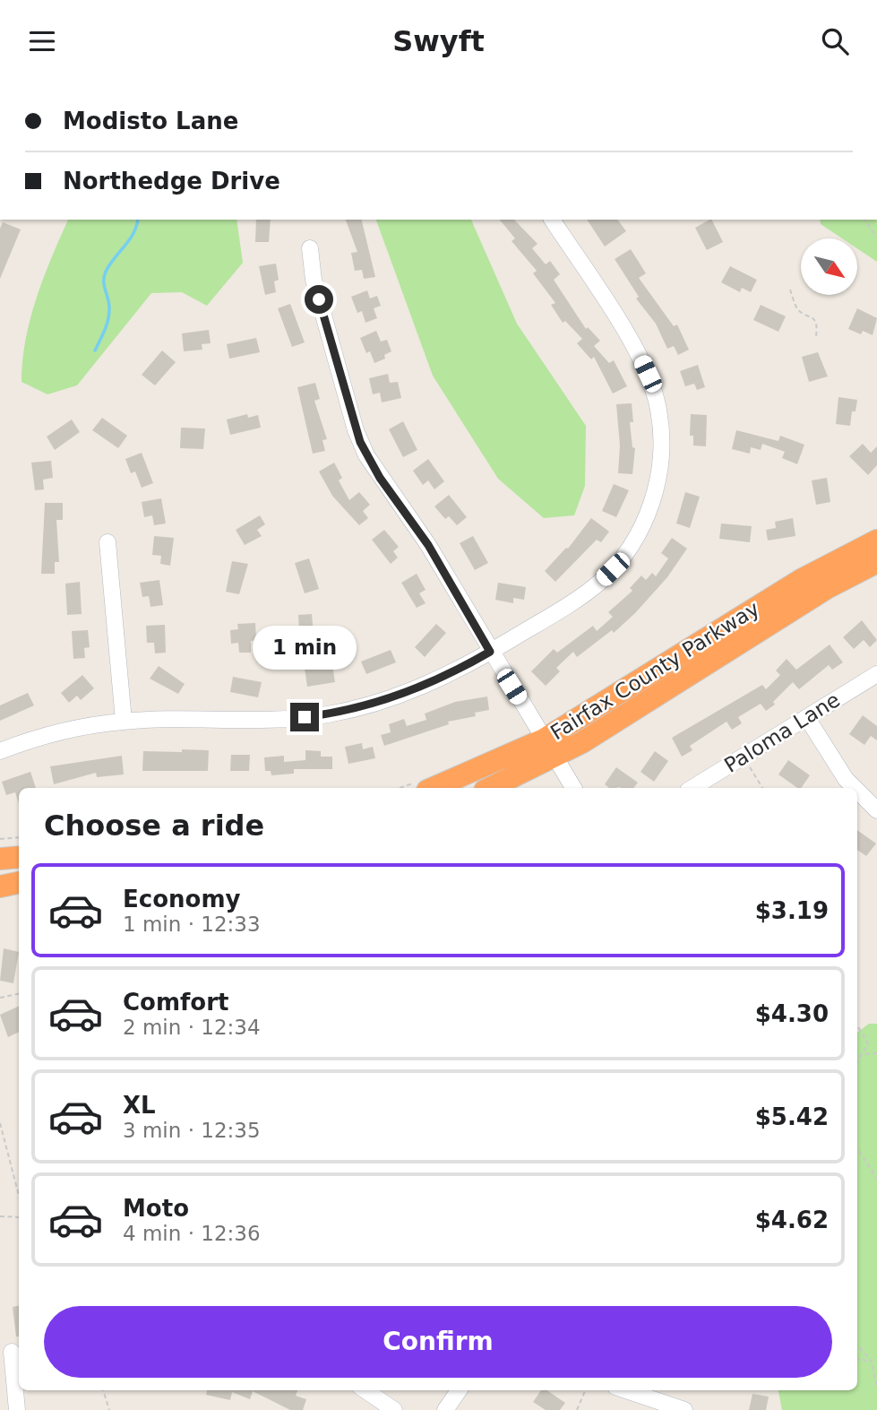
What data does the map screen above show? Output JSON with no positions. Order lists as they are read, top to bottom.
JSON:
{
  "streets": {
    "highway": ["Fairfax County Parkway"],
    "street": ["Paloma Lane"]
  },
  "north": "bottom right",
  "page": {
    "header": "Swyft",
    "banner": ["Modisto Lane", "Northedge Drive"],
    "bubble": "1 min",
    "heading": "Choose a ride",
    "list": [
      {
        "name": "Economy",
        "note": "1 min · 12:33",
        "value": "$3.19"
      },
      {
        "name": "Comfort",
        "note": "2 min · 12:34",
        "value": "$4.30"
      },
      {
        "name": "XL",
        "note": "3 min · 12:35",
        "value": "$5.42"
      },
      {
        "name": "Moto",
        "note": "4 min · 12:36",
        "value": "$4.62"
      }
    ],
    "buttons": "Confirm"
  }
}
